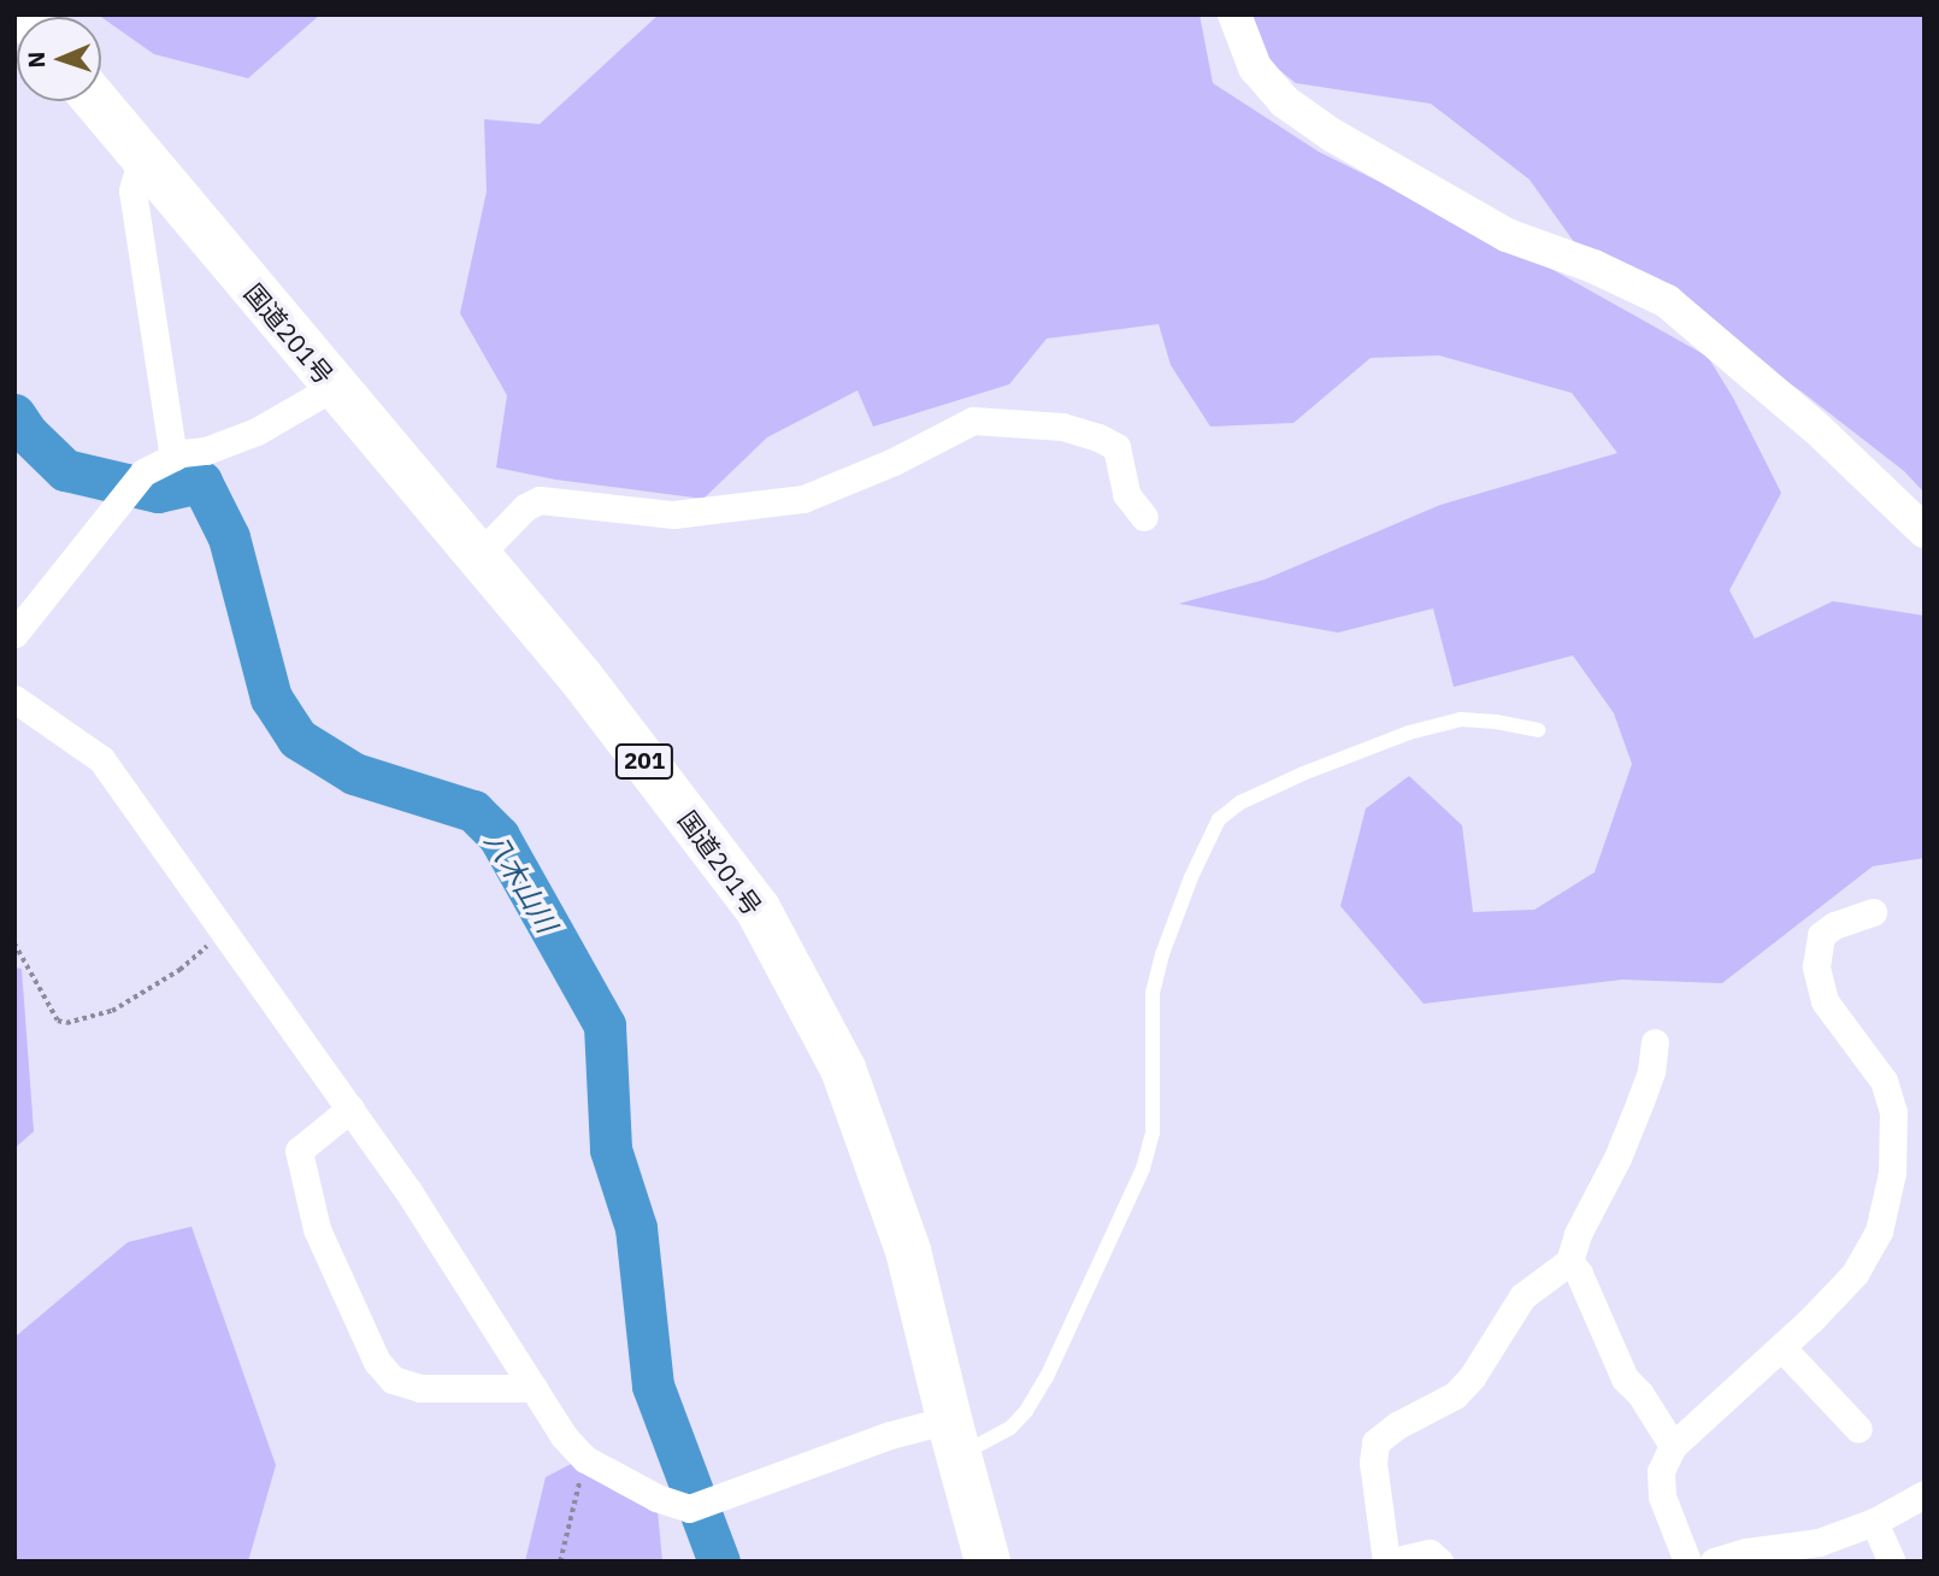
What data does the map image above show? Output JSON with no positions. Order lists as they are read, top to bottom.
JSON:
{
  "streets": {
    "highway": ["国道201号", "201"]
  },
  "water": ["八木山川"],
  "north": "left"
}
